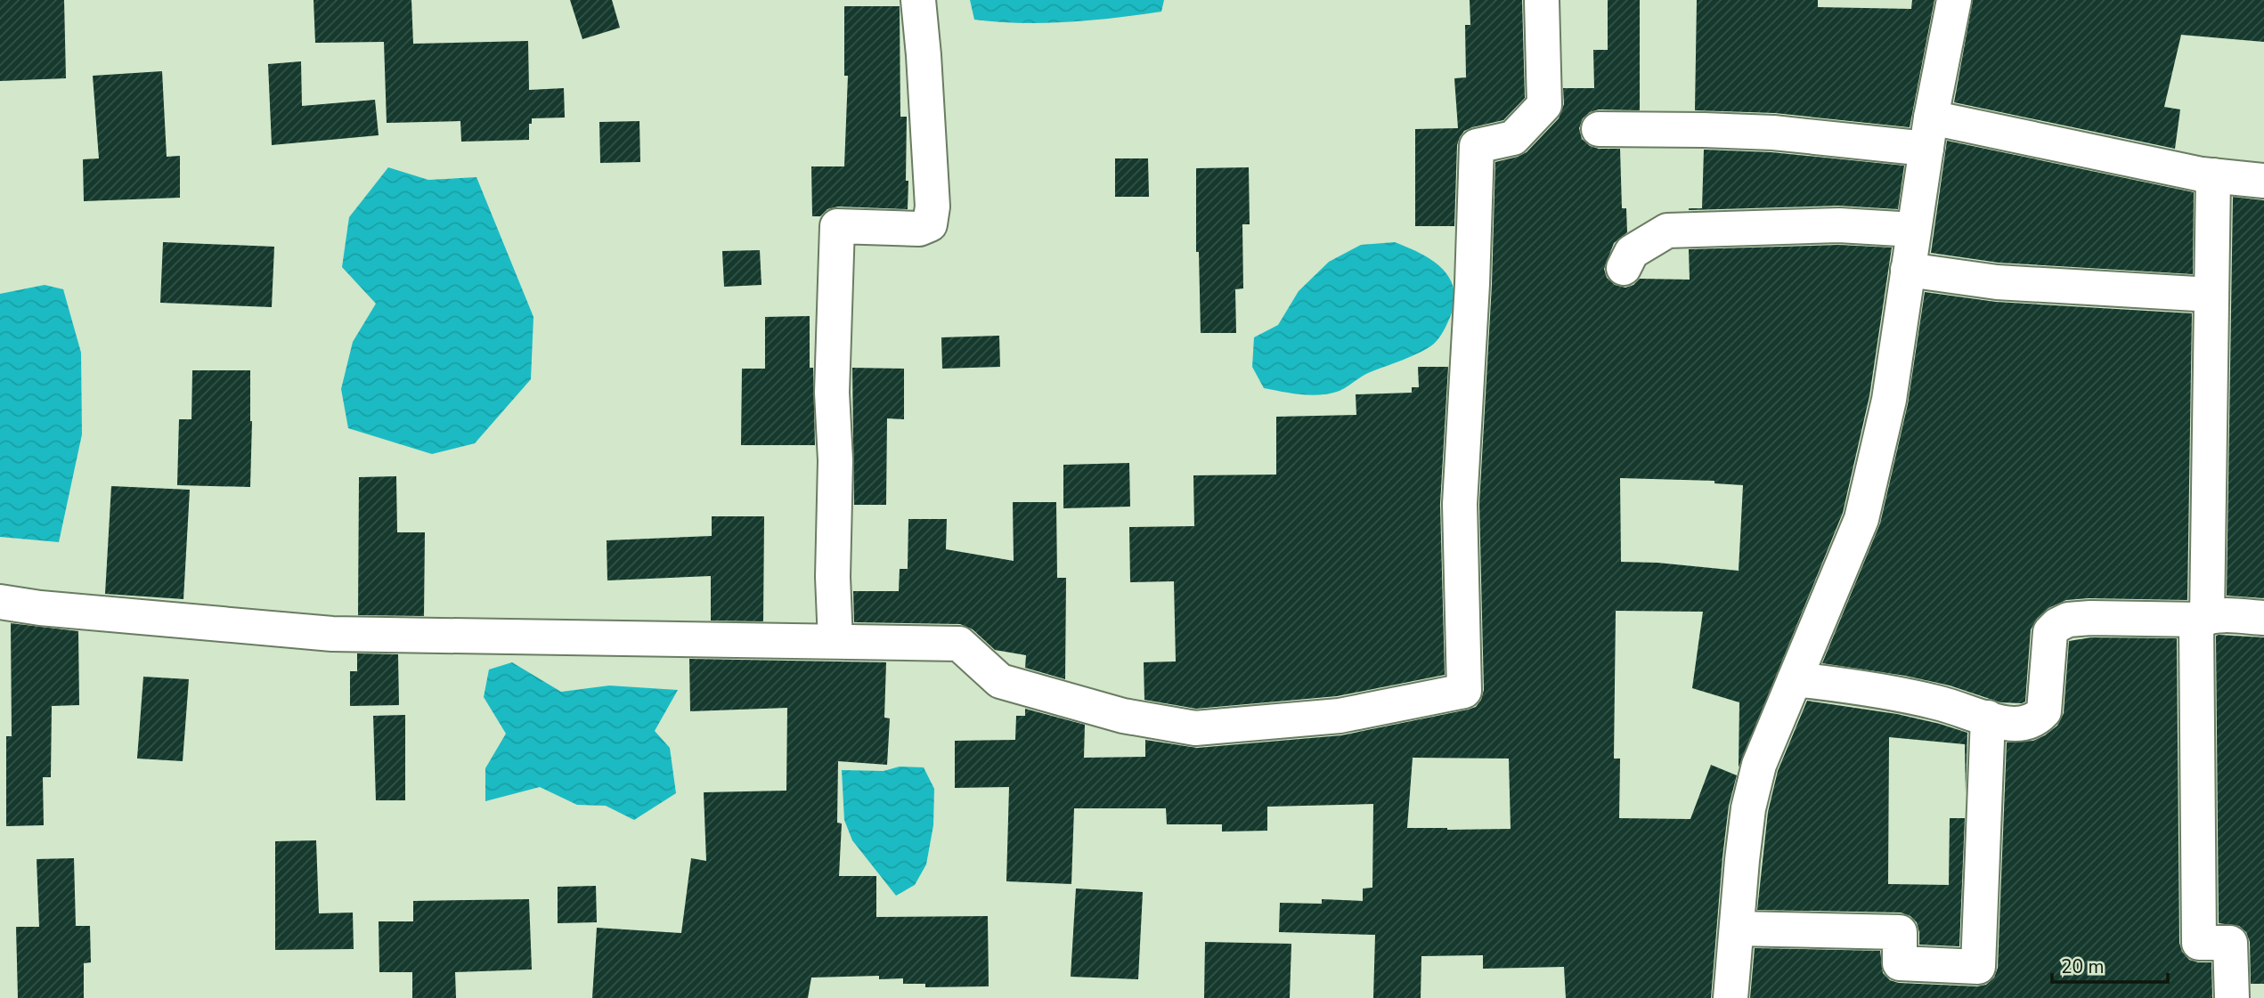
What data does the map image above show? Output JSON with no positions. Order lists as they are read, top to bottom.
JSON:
{
  "scale_bar": "20 m"
}
